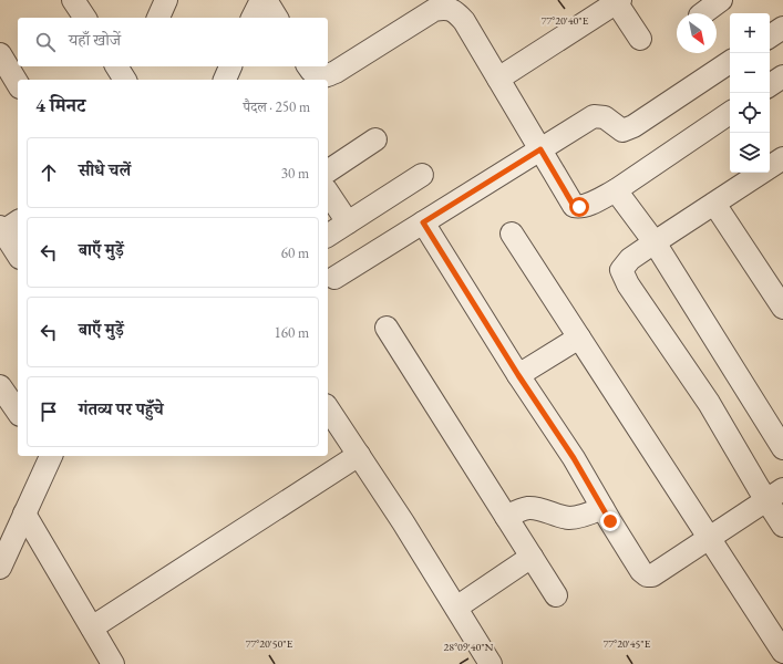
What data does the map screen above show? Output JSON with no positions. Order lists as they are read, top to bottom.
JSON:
{
  "north": "bottom right",
  "page": {
    "map_buttons": ["+", "−"],
    "search": "यहाँ खोजें",
    "heading": ["4 मिनट", "पैदल · 250 m"],
    "list": [
      ["सीधे चलें", "30 m"],
      ["बाएँ मुड़ें", "60 m"],
      ["बाएँ मुड़ें", "160 m"],
      "गंतव्य पर पहुँचे"
    ]
  },
  "coordinates": [
    "77°20'40\"E",
    "77°20'50\"E",
    "77°20'45\"E",
    "28°09'40\"N"
  ]
}
